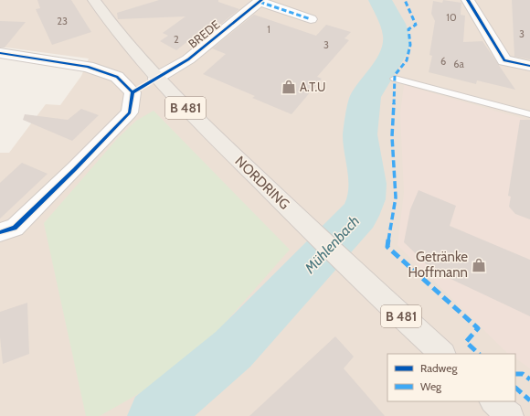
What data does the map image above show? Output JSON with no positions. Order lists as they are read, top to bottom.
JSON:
{
  "streets": {
    "main road": ["B 481", "NORDRING"],
    "street": ["BREDE"]
  },
  "crossings": [
    ["BREDE", "NORDRING"]
  ],
  "water": ["Mühlenbach"],
  "places": {
    "shop": ["A.T.U", "Getränke Hoffmann"]
  },
  "house_numbers": [
    "10",
    "23",
    "1",
    "3",
    "2",
    "3",
    "6",
    "6a"
  ],
  "legend": ["Radweg", "Weg"]
}
